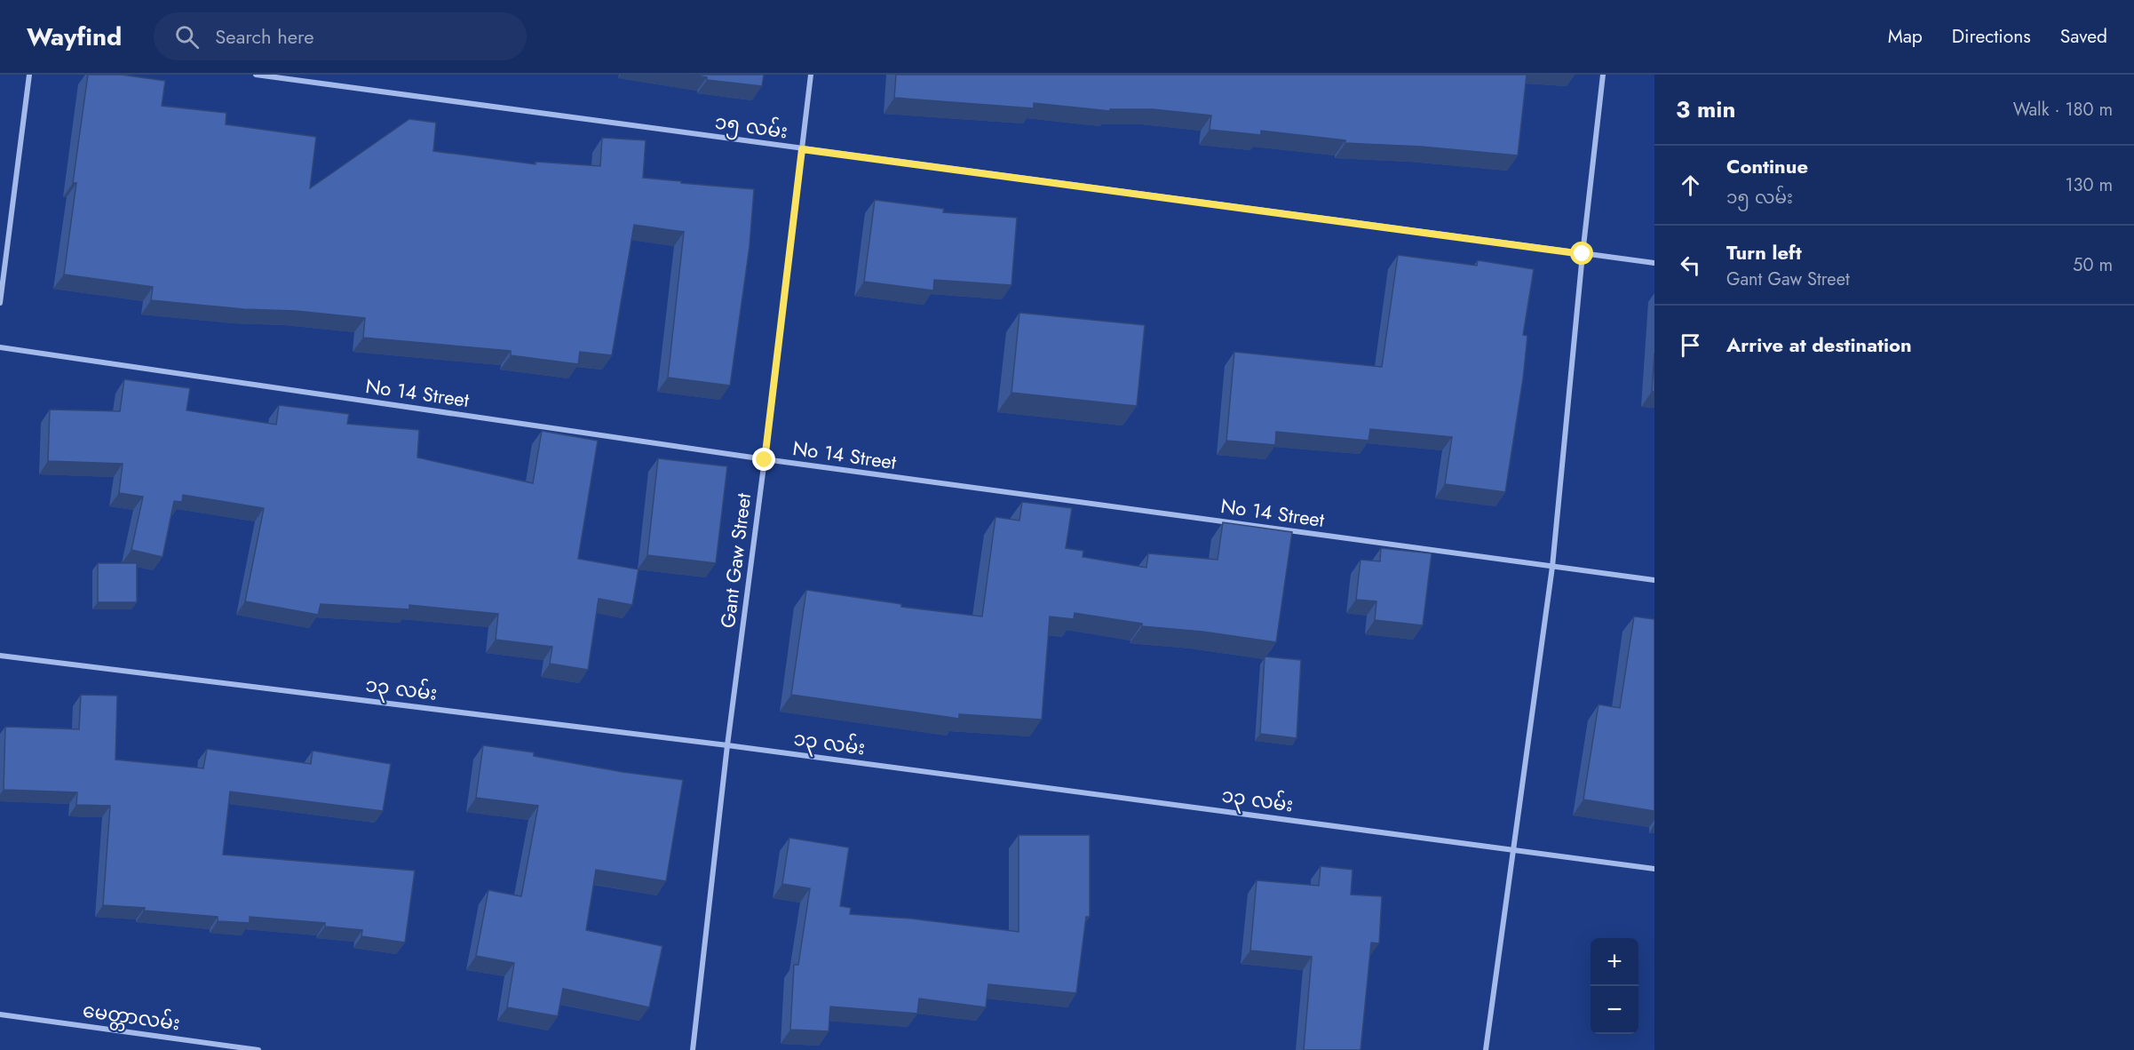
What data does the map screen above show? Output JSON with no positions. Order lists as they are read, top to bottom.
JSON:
{
  "streets": {
    "street": [
      "၁၅ လမ်း",
      "No 14 Street",
      "Gant Gaw Street",
      "၁၃ လမ်း",
      "မေတ္တာလမ်း"
    ]
  },
  "crossings": [
    ["၁၅ လမ်း", "Gant Gaw Street"],
    ["No 14 Street", "Gant Gaw Street"],
    ["Gant Gaw Street", "၁၃ လမ်း"]
  ],
  "page": {
    "header": "Wayfind",
    "search": "Search here",
    "nav": ["Map", "Directions", "Saved"],
    "heading": ["3 min", "Walk · 180 m"],
    "list": [
      ["Continue", "၁၅ လမ်း", "130 m"],
      ["Turn left", "Gant Gaw Street", "50 m"],
      "Arrive at destination"
    ],
    "map_buttons": ["+", "−"]
  }
}
